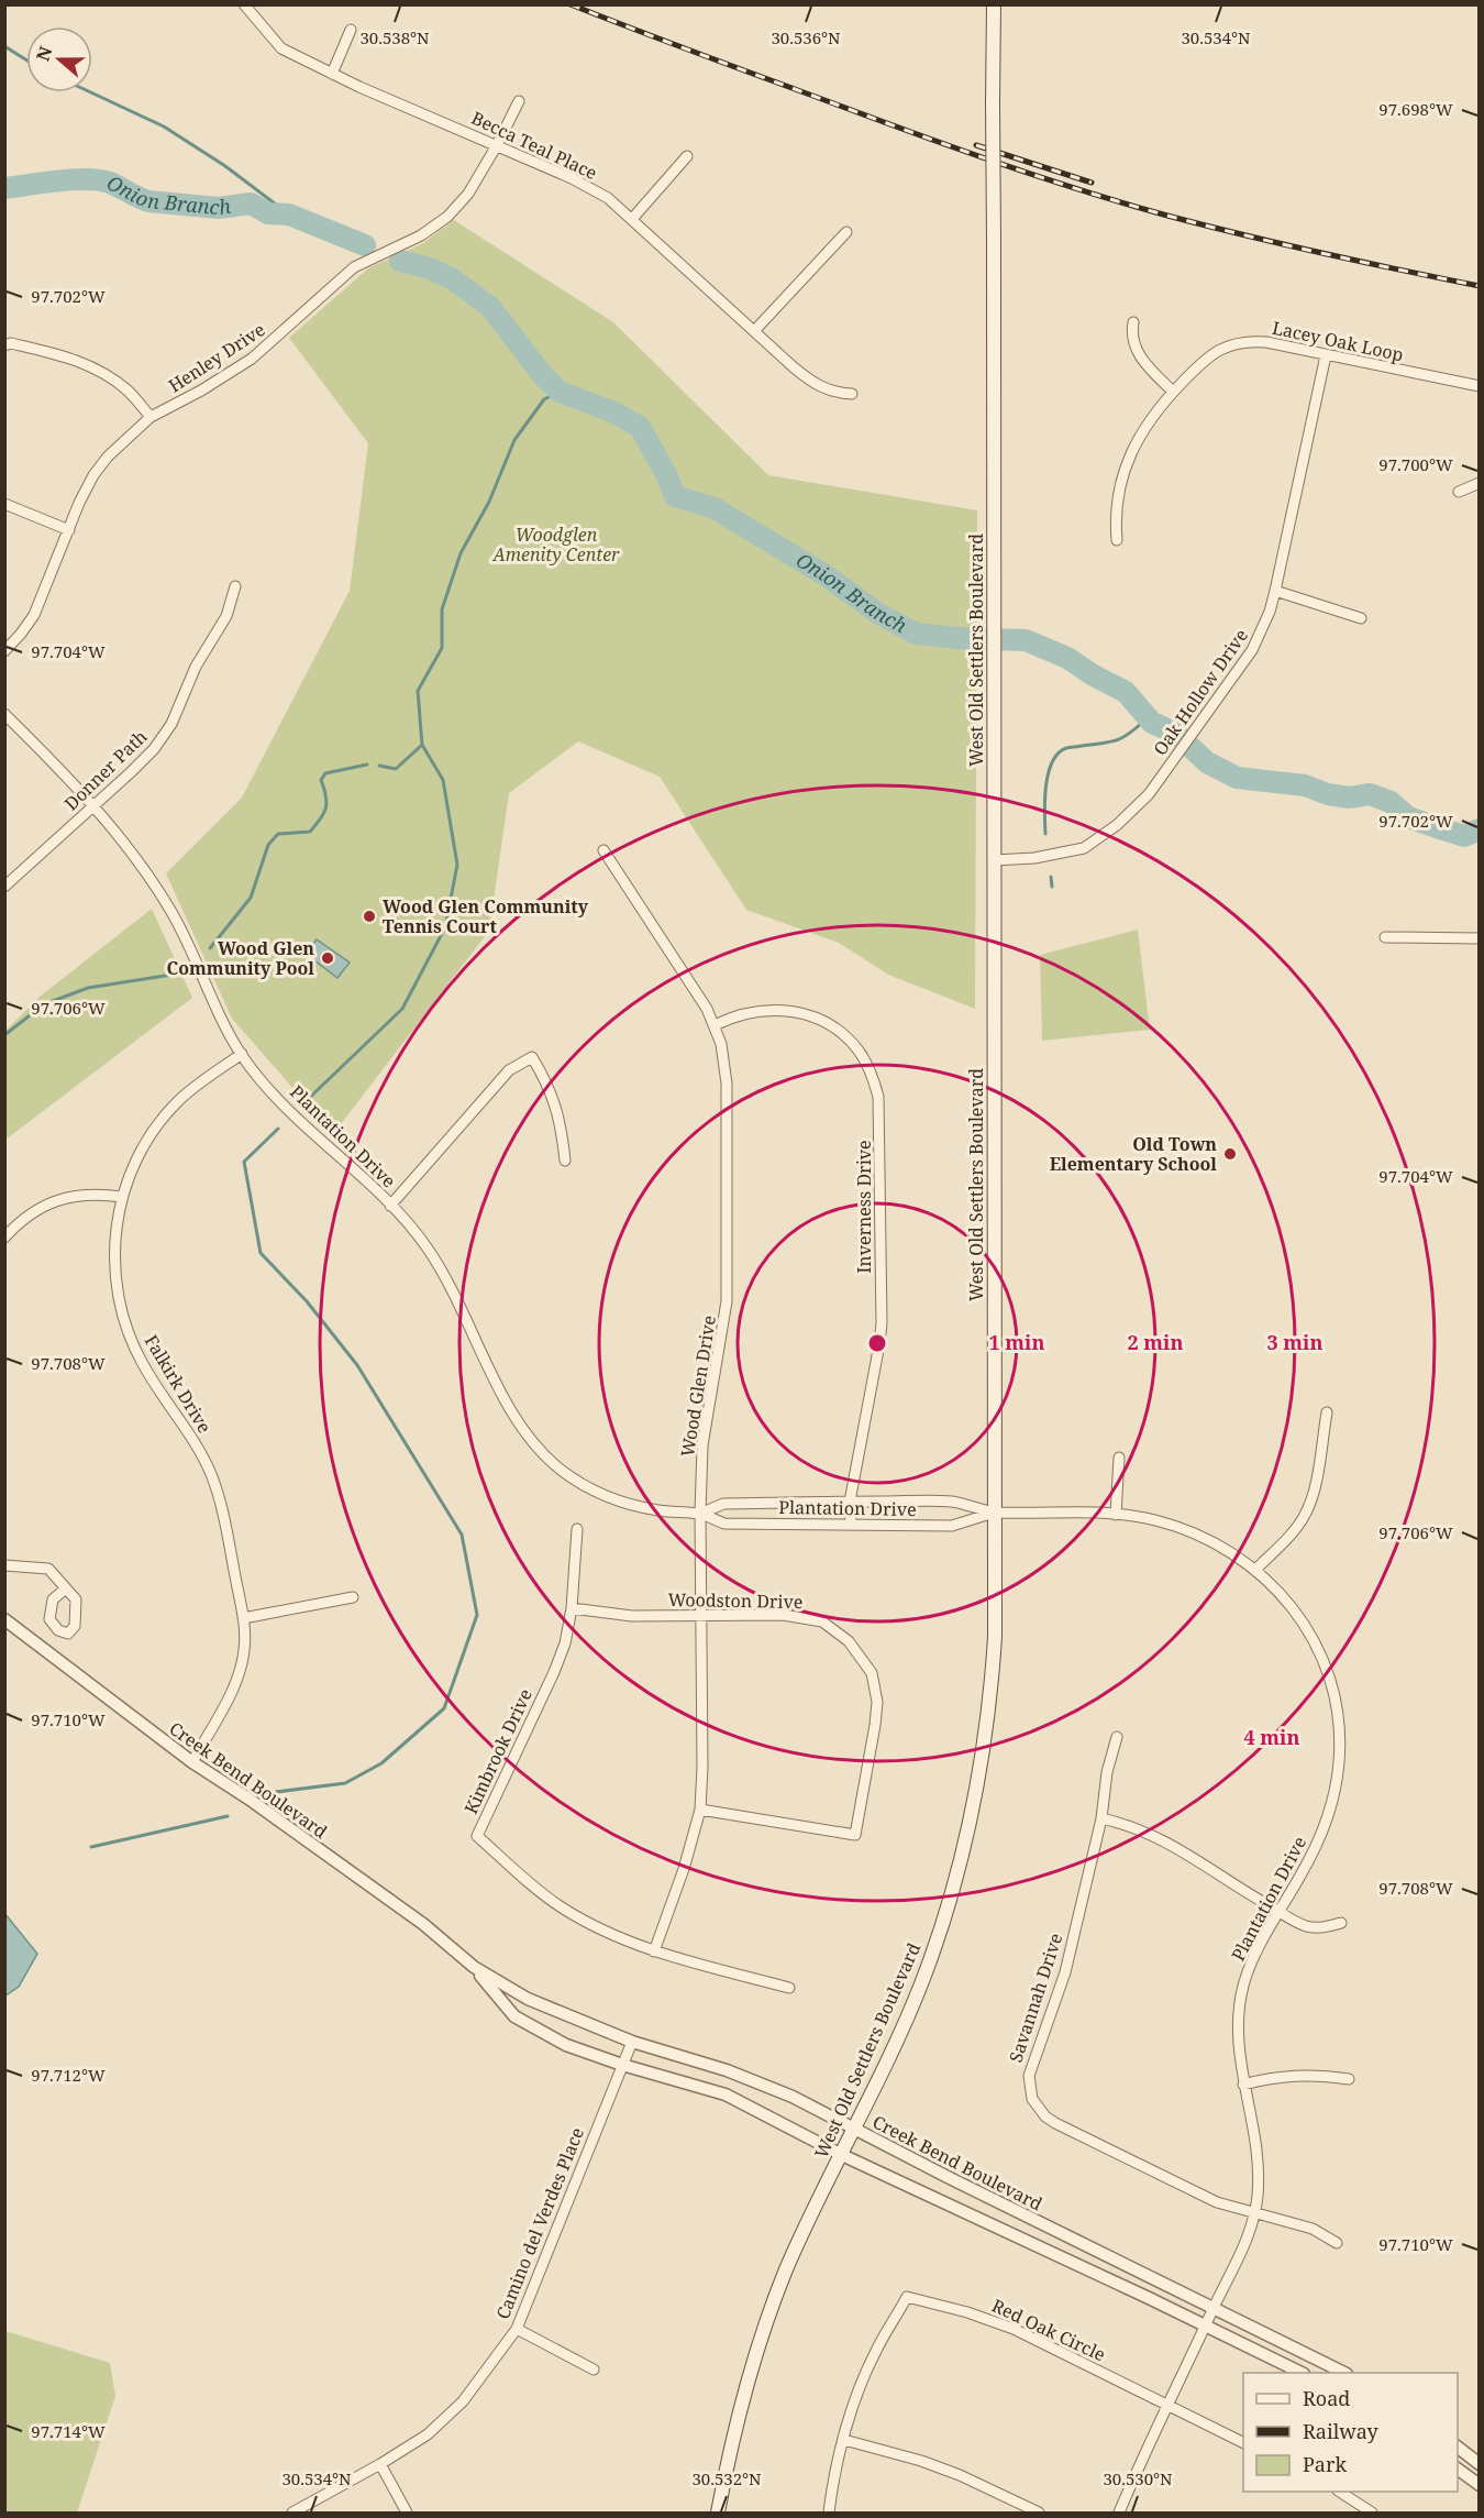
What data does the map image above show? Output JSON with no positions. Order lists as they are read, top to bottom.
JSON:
{
  "streets": {
    "main road": ["West Old Settlers Boulevard"],
    "street": [
      "Becca Teal Place",
      "Lacey Oak Loop",
      "Henley Drive",
      "Oak Hollow Drive",
      "Donner Path",
      "Plantation Drive",
      "Inverness Drive",
      "Falkirk Drive",
      "Wood Glen Drive",
      "Woodston Drive",
      "Kimbrook Drive",
      "Creek Bend Boulevard",
      "Savannah Drive",
      "Camino del Verdes Place",
      "Red Oak Circle"
    ]
  },
  "crossings": [
    ["Becca Teal Place", "Henley Drive"],
    ["Lacey Oak Loop", "Oak Hollow Drive"],
    ["West Old Settlers Boulevard", "Oak Hollow Drive"],
    ["West Old Settlers Boulevard", "Plantation Drive"],
    ["West Old Settlers Boulevard", "Creek Bend Boulevard"],
    ["Donner Path", "Plantation Drive"],
    ["Plantation Drive", "Inverness Drive"],
    ["Plantation Drive", "Falkirk Drive"],
    ["Plantation Drive", "Wood Glen Drive"],
    ["Plantation Drive", "Creek Bend Boulevard"],
    ["Plantation Drive", "Savannah Drive"],
    ["Plantation Drive", "Red Oak Circle"],
    ["Inverness Drive", "Wood Glen Drive"],
    ["Falkirk Drive", "Creek Bend Boulevard"],
    ["Wood Glen Drive", "Woodston Drive"],
    ["Wood Glen Drive", "Kimbrook Drive"],
    ["Woodston Drive", "Kimbrook Drive"],
    ["Creek Bend Boulevard", "Camino del Verdes Place"]
  ],
  "water": ["Onion Branch"],
  "parks": ["Woodglen Amenity Center"],
  "places": ["Wood Glen Community Tennis Court", "Wood Glen Community Pool", "Old Town Elementary School"],
  "legend": ["Road", "Railway", "Park"],
  "north": "left",
  "coordinates": [
    "30.538°N",
    "30.536°N",
    "30.534°N",
    "97.698°W",
    "97.702°W",
    "97.700°W",
    "97.704°W",
    "97.706°W",
    "97.708°W",
    "97.710°W",
    "97.712°W",
    "97.714°W",
    "30.532°N",
    "30.530°N"
  ],
  "rings": [
    "1 min",
    "2 min",
    "3 min",
    "4 min"
  ]
}
